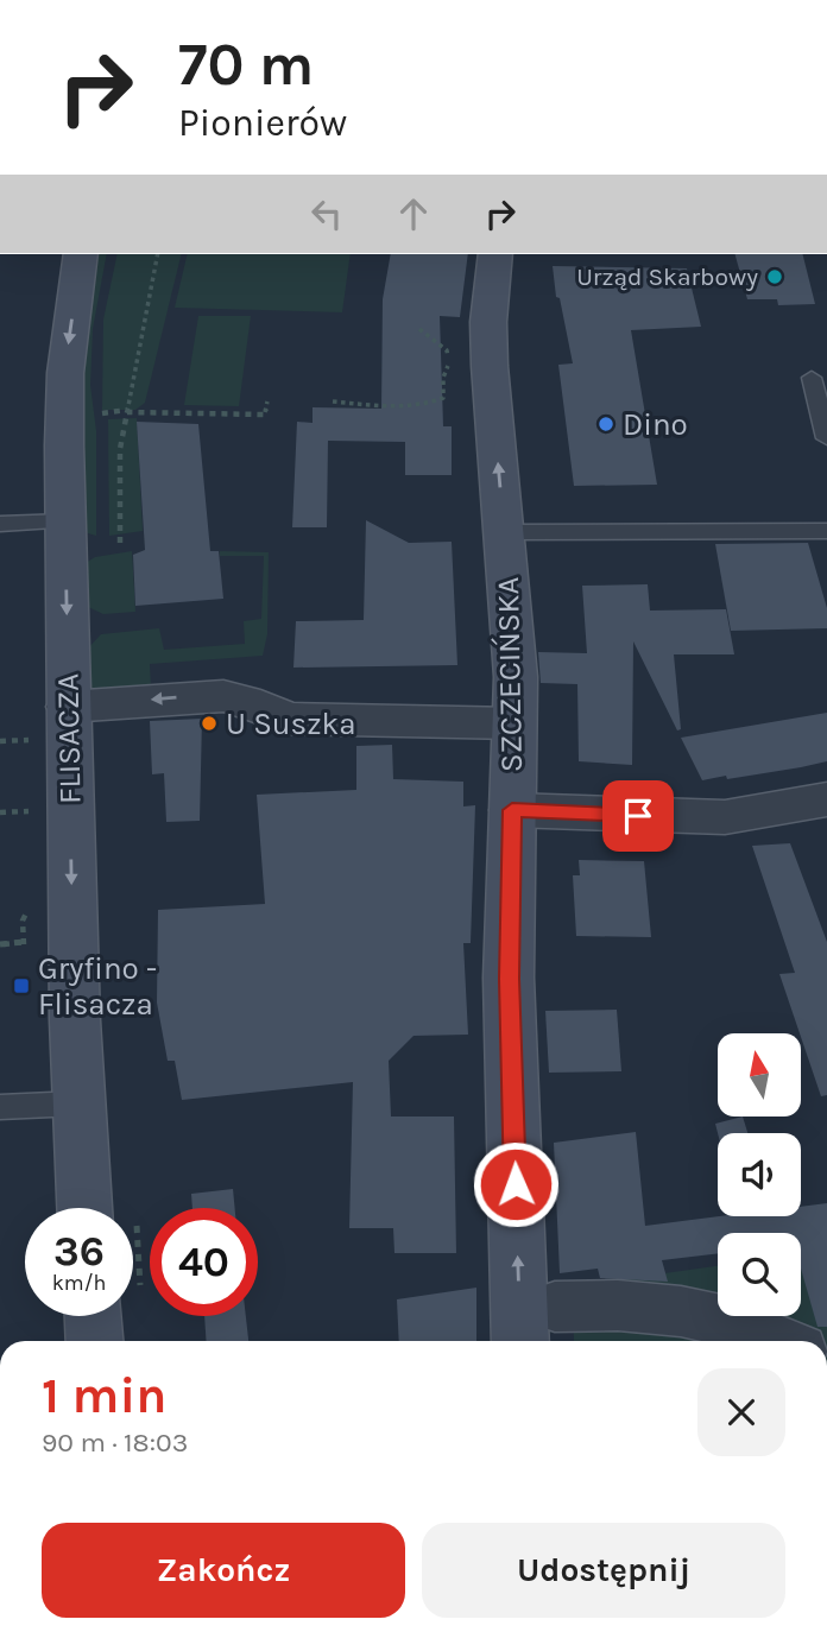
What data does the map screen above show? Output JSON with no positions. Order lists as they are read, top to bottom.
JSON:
{
  "streets": {
    "street": ["SZCZECIŃSKA", "FLISACZA"]
  },
  "one_way": ["SZCZECIŃSKA", "FLISACZA"],
  "places": {
    "other": ["Urząd Skarbowy", "Dino", "U Suszka"],
    "transit": ["Gryfino - Flisacza"]
  },
  "north": "top",
  "page": {
    "turn": ["70 m", "Pionierów"],
    "speed": "36 km/h",
    "limit": "40",
    "heading": ["1 min", "90 m · 18:03"],
    "buttons": ["Zakończ", "Udostępnij"]
  }
}
